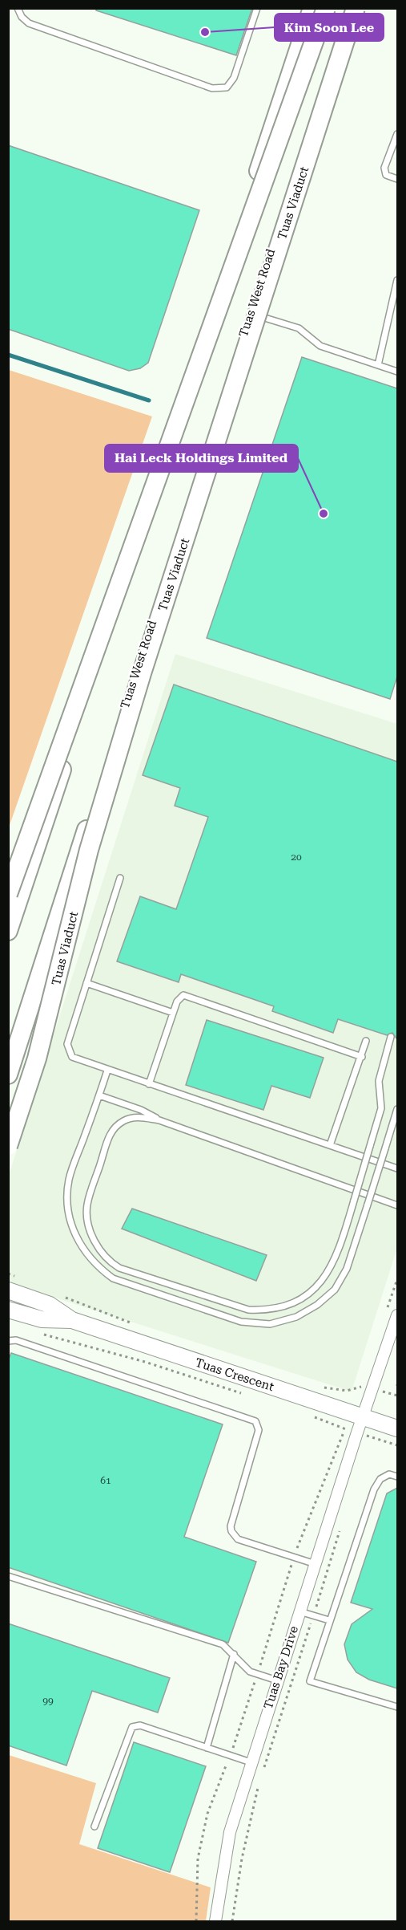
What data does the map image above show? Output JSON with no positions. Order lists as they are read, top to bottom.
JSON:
{
  "streets": {
    "main road": ["Tuas Viaduct", "Tuas West Road"],
    "street": ["Tuas Crescent", "Tuas Bay Drive"]
  },
  "crossings": [
    ["Tuas Crescent", "Tuas Bay Drive"]
  ],
  "places": ["Kim Soon Lee", "Hai Leck Holdings Limited"],
  "house_numbers": ["20", "61", "99"]
}
